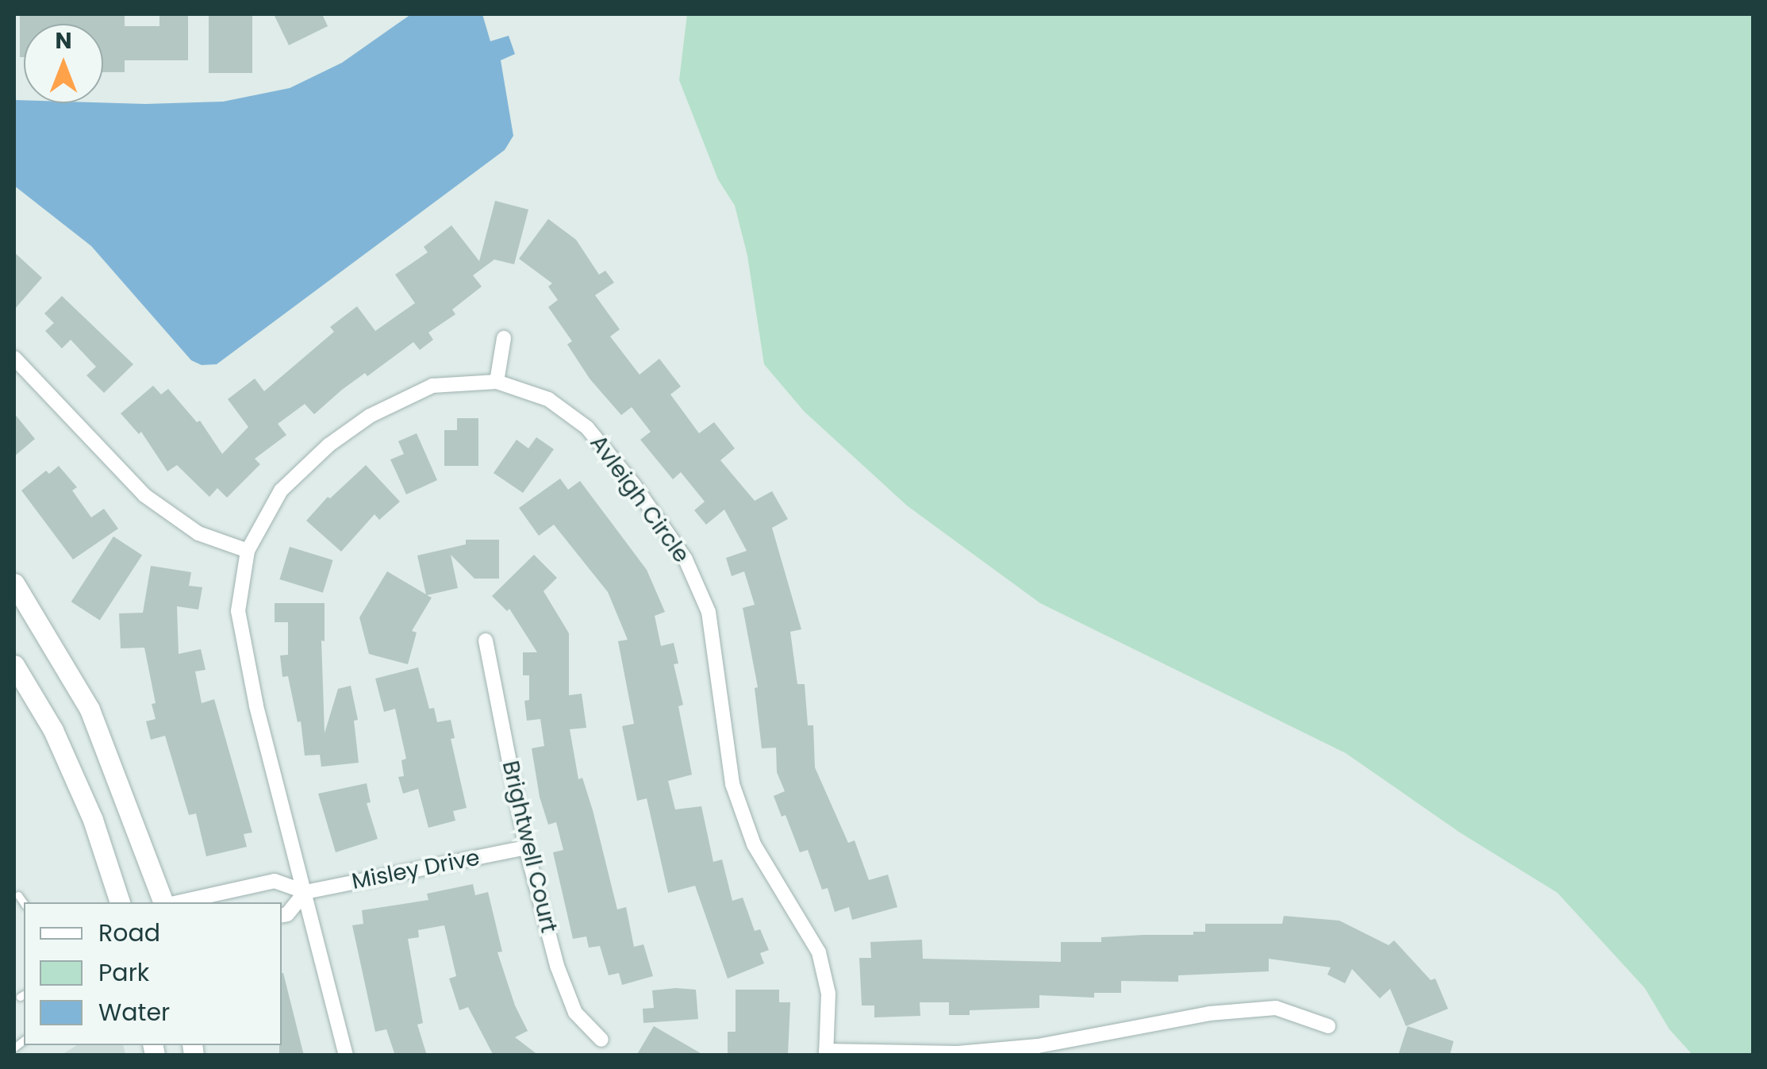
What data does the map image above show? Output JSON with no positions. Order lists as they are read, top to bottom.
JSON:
{
  "streets": {
    "street": ["Avleigh Circle", "Brightwell Court", "Misley Drive"]
  },
  "crossings": [
    ["Avleigh Circle", "Misley Drive"],
    ["Brightwell Court", "Misley Drive"]
  ],
  "legend": ["Road", "Park", "Water"],
  "north": "top"
}
